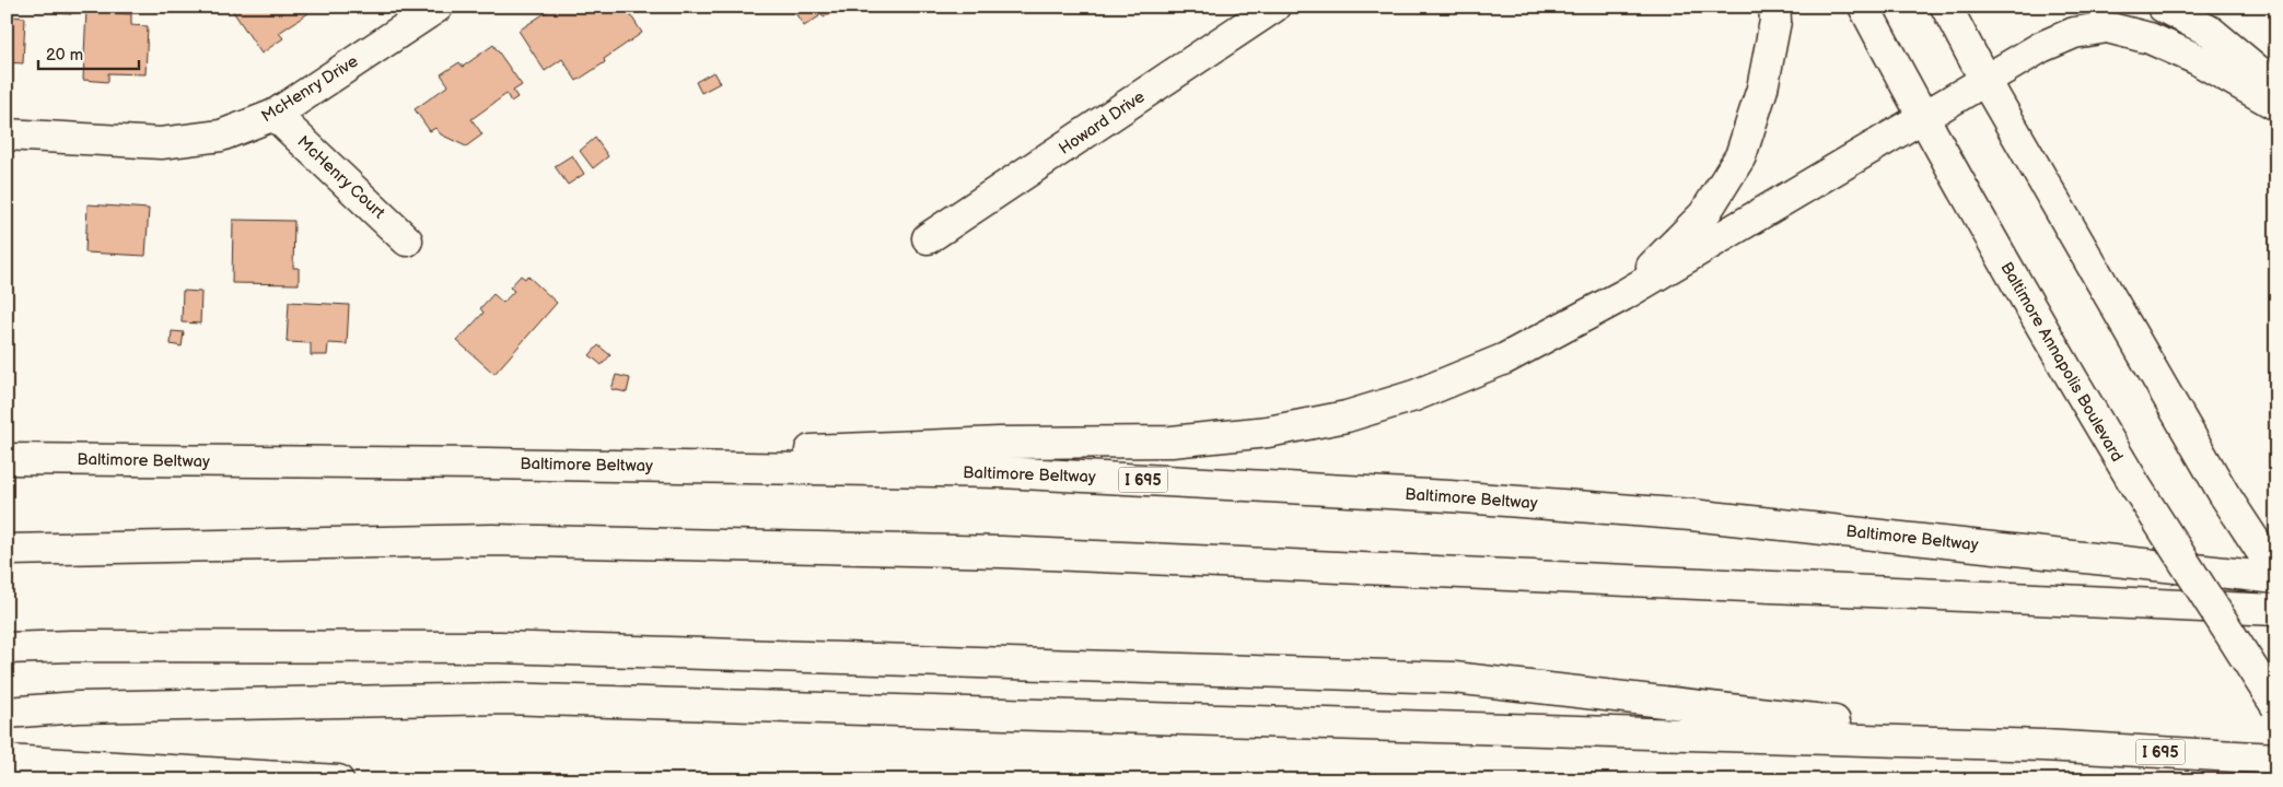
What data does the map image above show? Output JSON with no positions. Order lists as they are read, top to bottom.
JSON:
{
  "streets": {
    "main road": [
      "McHenry Drive",
      "Howard Drive",
      "McHenry Court",
      "Baltimore Annapolis Boulevard",
      "Baltimore Beltway",
      "I 695"
    ]
  },
  "crossings": [
    ["McHenry Drive", "McHenry Court"]
  ],
  "scale_bar": "20 m"
}
